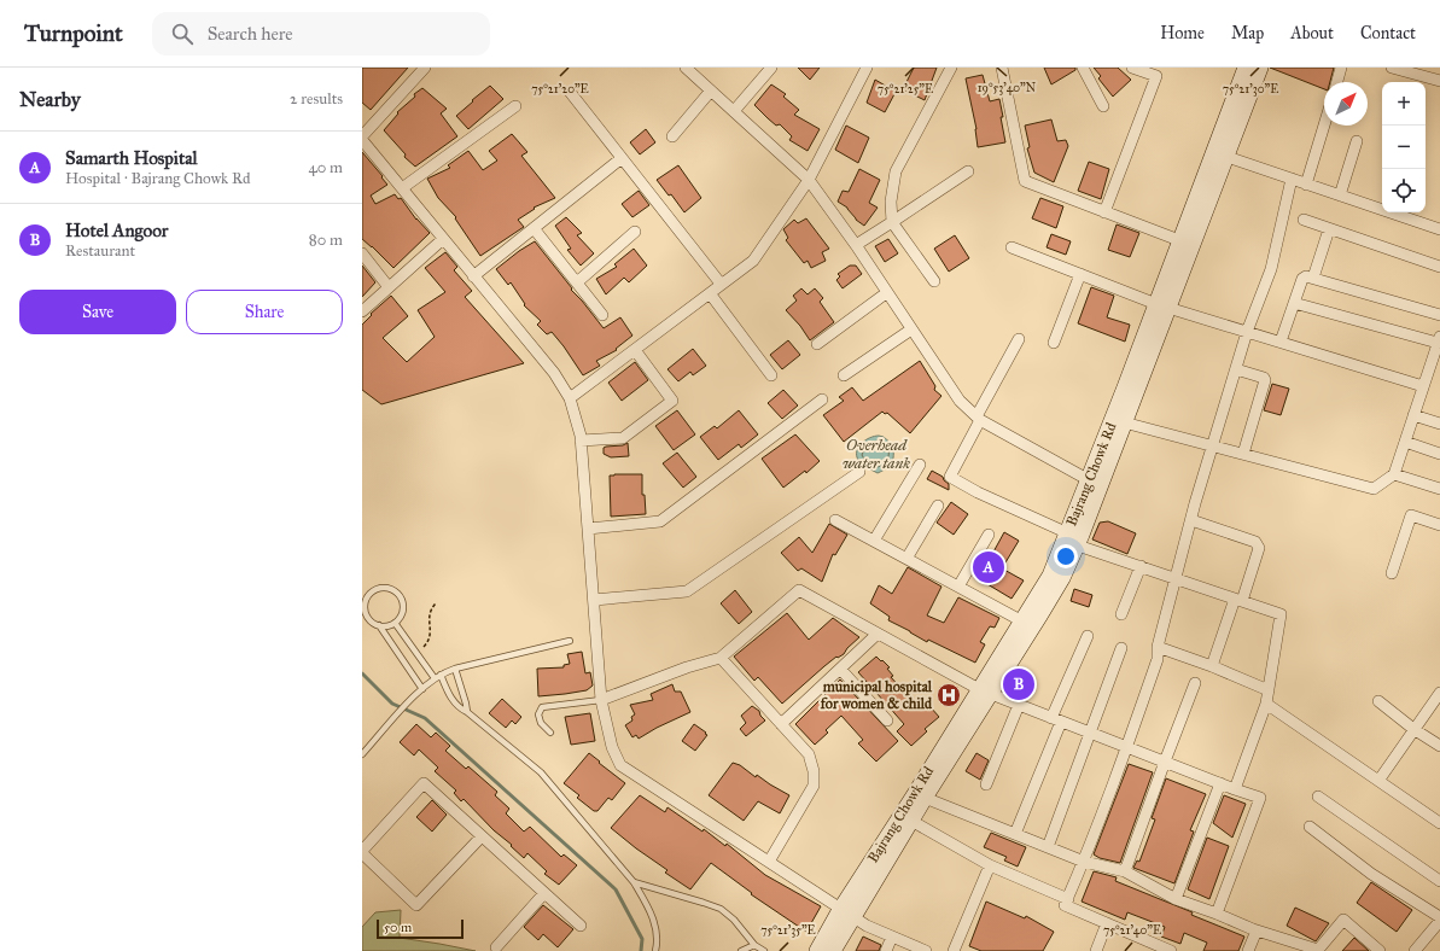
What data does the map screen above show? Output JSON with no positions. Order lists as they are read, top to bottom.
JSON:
{
  "streets": {
    "street": ["Bajrang Chowk Rd"]
  },
  "water": ["Overhead water tank"],
  "places": {
    "hospital": ["municipal hospital for women & child"]
  },
  "scale_bar": "50 m",
  "north": "top right",
  "page": {
    "header": "Turnpoint",
    "search": "Search here",
    "nav": [
      "Home",
      "Map",
      "About",
      "Contact"
    ],
    "heading": ["Nearby", "2 results"],
    "map_buttons": ["+", "−"],
    "list": [
      {
        "mark": "A",
        "name": "Samarth Hospital",
        "note": "Hospital · Bajrang Chowk Rd",
        "value": "40 m"
      },
      {
        "mark": "B",
        "name": "Hotel Angoor",
        "note": "Restaurant",
        "value": "80 m"
      }
    ],
    "buttons": ["Save", "Share"],
    "pins": ["A", "B"],
    "scale": "50 m"
  },
  "coordinates": [
    "19°53'40\"N",
    "75°21'20\"E",
    "75°21'30\"E",
    "75°21'25\"E",
    "75°21'35\"E",
    "75°21'40\"E"
  ]
}
